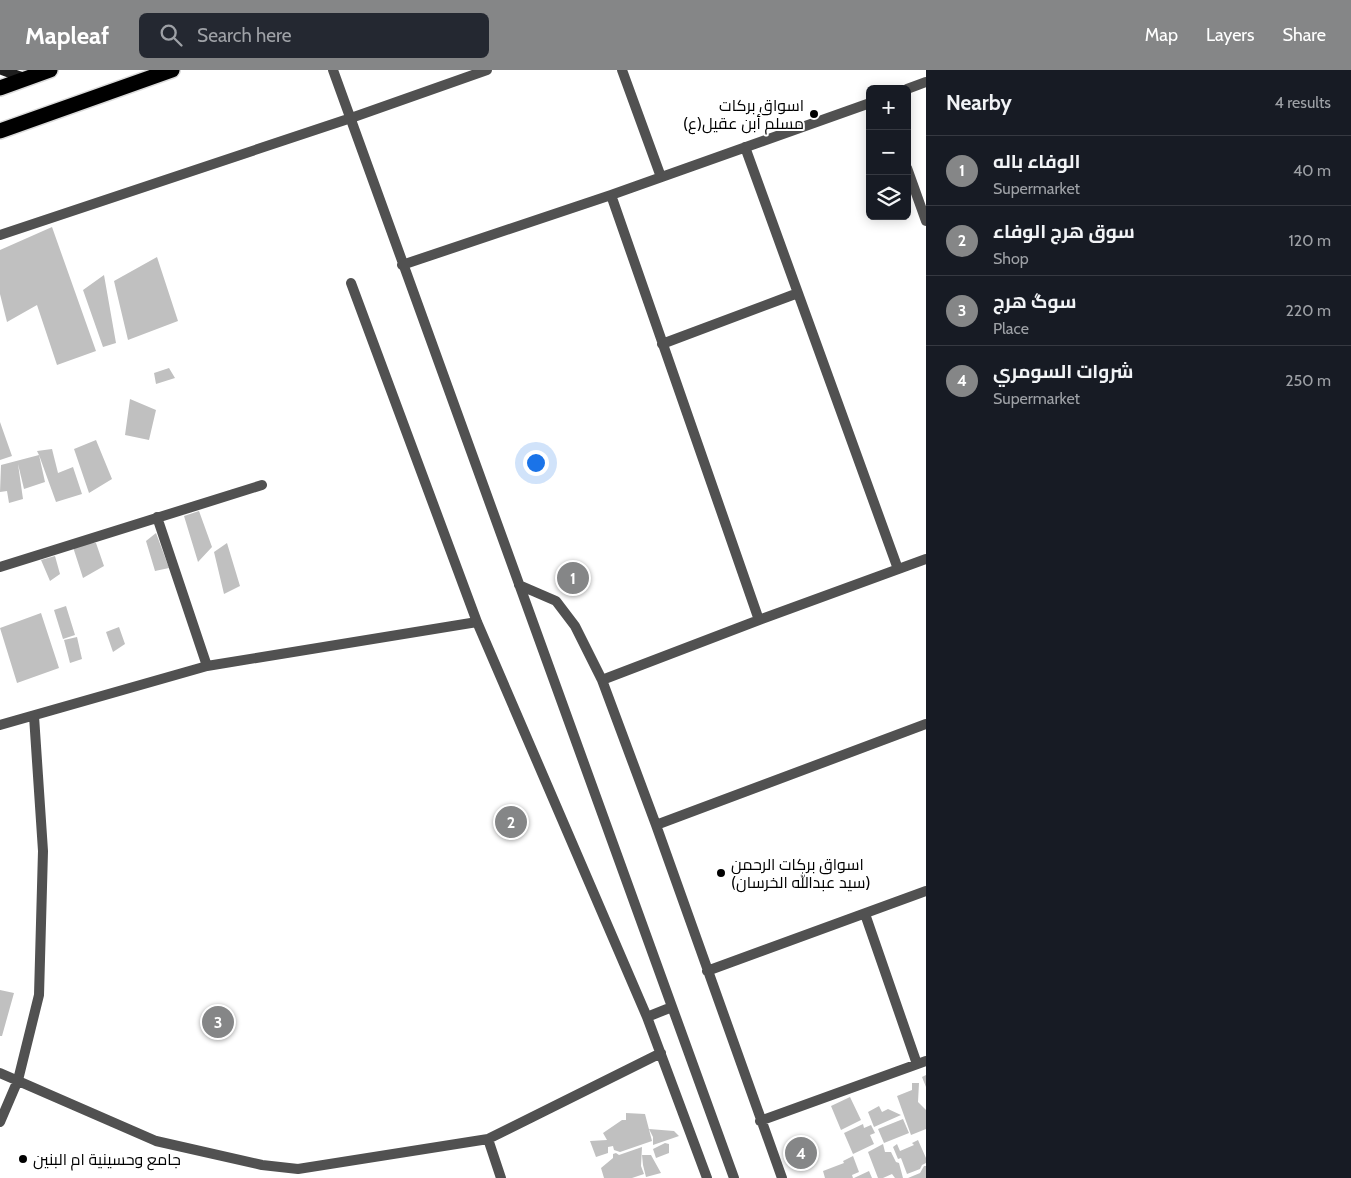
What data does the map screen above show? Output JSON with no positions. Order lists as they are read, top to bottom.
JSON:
{
  "places": ["اسواق بركات مسلم أبن عقيل(ع)", "اسواق بركات الرحمن (سيد عبدالله الخرسان)", "جامع وحسينية ام البنين"],
  "page": {
    "header": "Mapleaf",
    "search": "Search here",
    "nav": ["Map", "Layers", "Share"],
    "heading": ["Nearby", "4 results"],
    "map_buttons": ["+", "−"],
    "list": [
      {
        "mark": "1",
        "name": "الوفاء باله",
        "note": "Supermarket",
        "value": "40 m"
      },
      {
        "mark": "2",
        "name": "سوق هرج الوفاء",
        "note": "Shop",
        "value": "120 m"
      },
      {
        "mark": "3",
        "name": "سوگ هرج",
        "note": "Place",
        "value": "220 m"
      },
      {
        "mark": "4",
        "name": "شروات السومري",
        "note": "Supermarket",
        "value": "250 m"
      }
    ],
    "pins": [
      "1",
      "2",
      "3",
      "4"
    ]
  }
}
